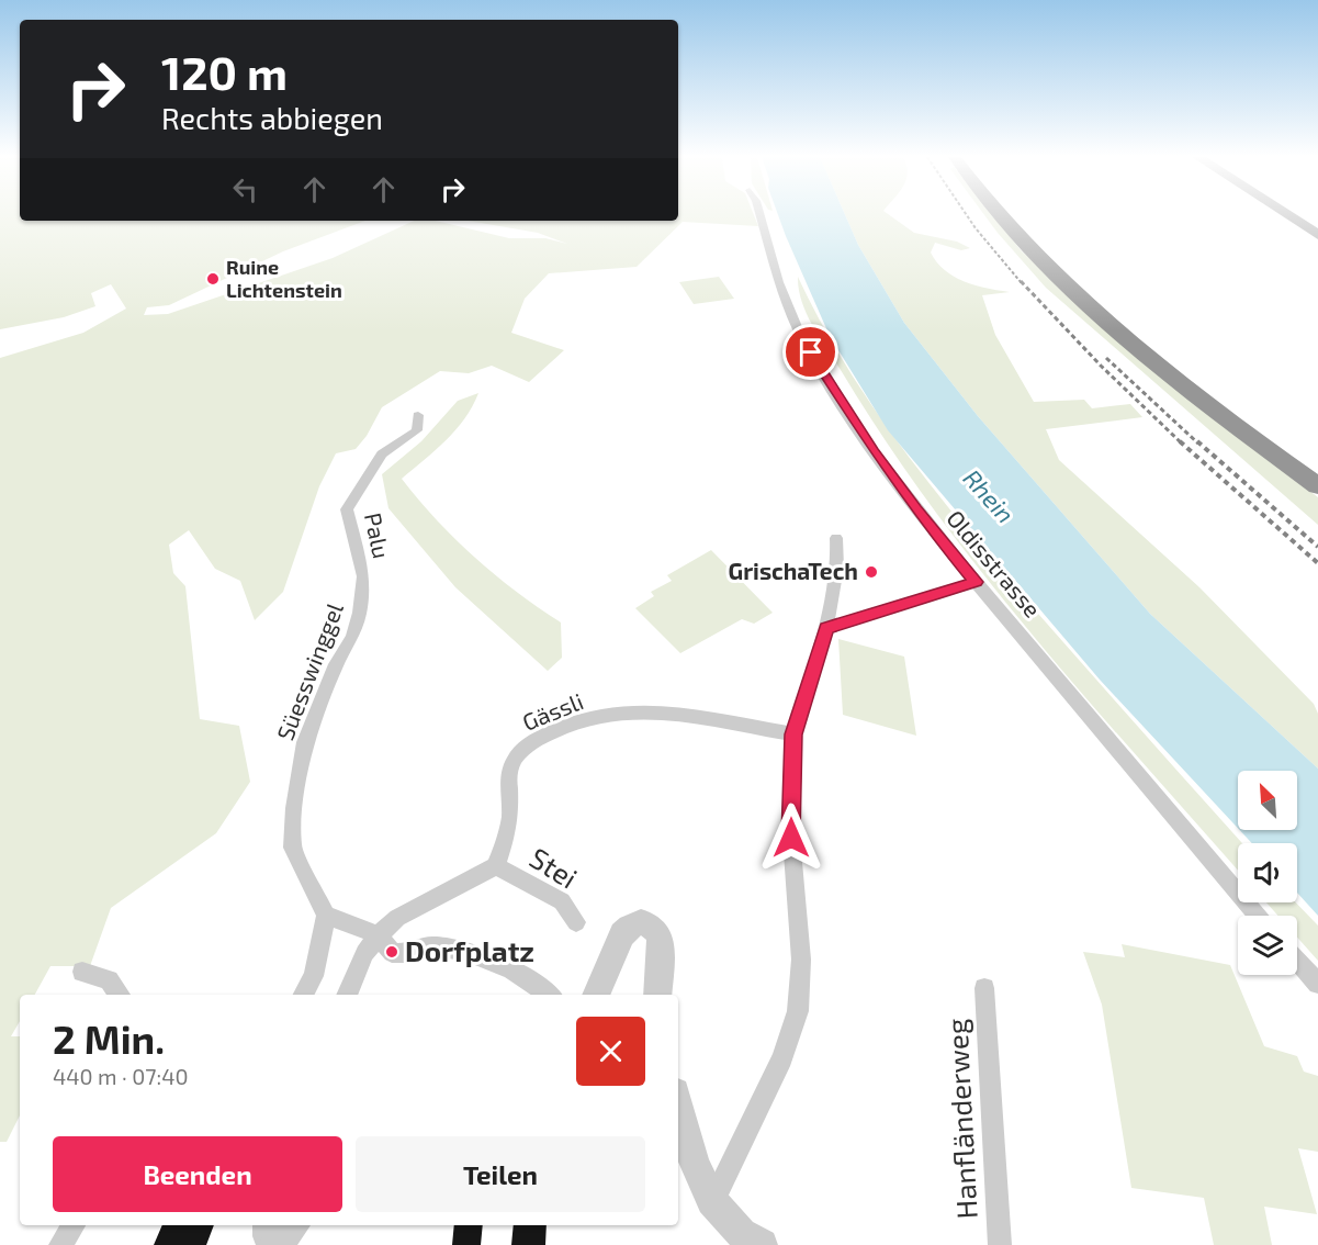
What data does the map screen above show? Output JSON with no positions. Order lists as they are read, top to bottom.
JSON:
{
  "streets": {
    "street": [
      "Palu",
      "Oldisstrasse",
      "Süesswinggel",
      "Gässli",
      "Stei",
      "Hanfländerweg"
    ]
  },
  "crossings": [
    ["Palu", "Süesswinggel"],
    ["Gässli", "Stei"]
  ],
  "water": ["Rhein"],
  "places": ["Ruine Lichtenstein", "GrischaTech", "Dorfplatz"],
  "north": "top left",
  "page": {
    "turn": ["120 m", "Rechts abbiegen"],
    "heading": ["2 Min.", "440 m · 07:40"],
    "buttons": ["Beenden", "Teilen"]
  }
}
